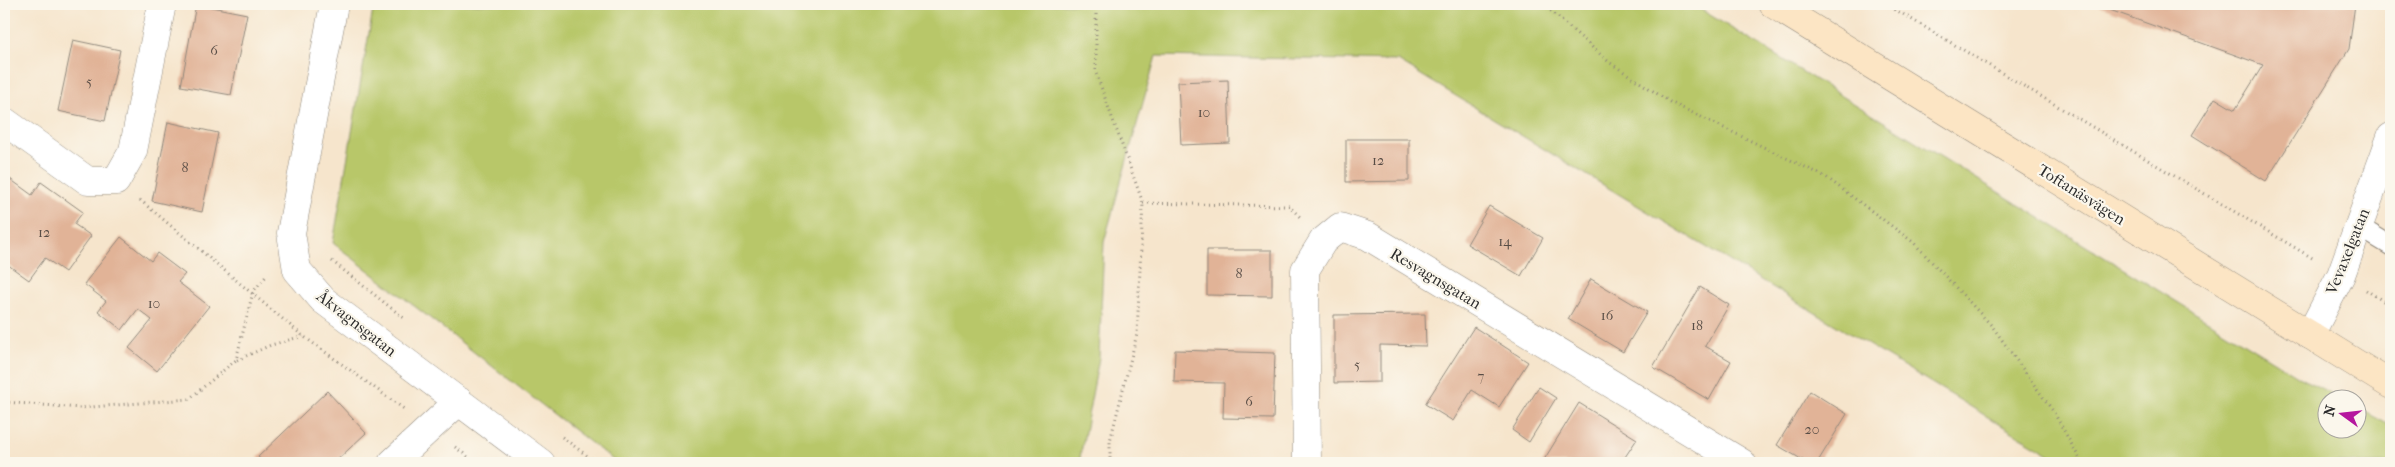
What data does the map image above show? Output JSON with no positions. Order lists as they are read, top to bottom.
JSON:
{
  "streets": {
    "street": [
      "Toftanäsvägen",
      "Vevaxelgatan",
      "Resvagnsgatan",
      "Åkvagnsgatan"
    ]
  },
  "crossings": [
    ["Toftanäsvägen", "Vevaxelgatan"]
  ],
  "house_numbers": [
    "6",
    "5",
    "10",
    "12",
    "8",
    "12",
    "14",
    "8",
    "10",
    "16",
    "18",
    "5",
    "7",
    "6",
    "20"
  ],
  "north": "left"
}
